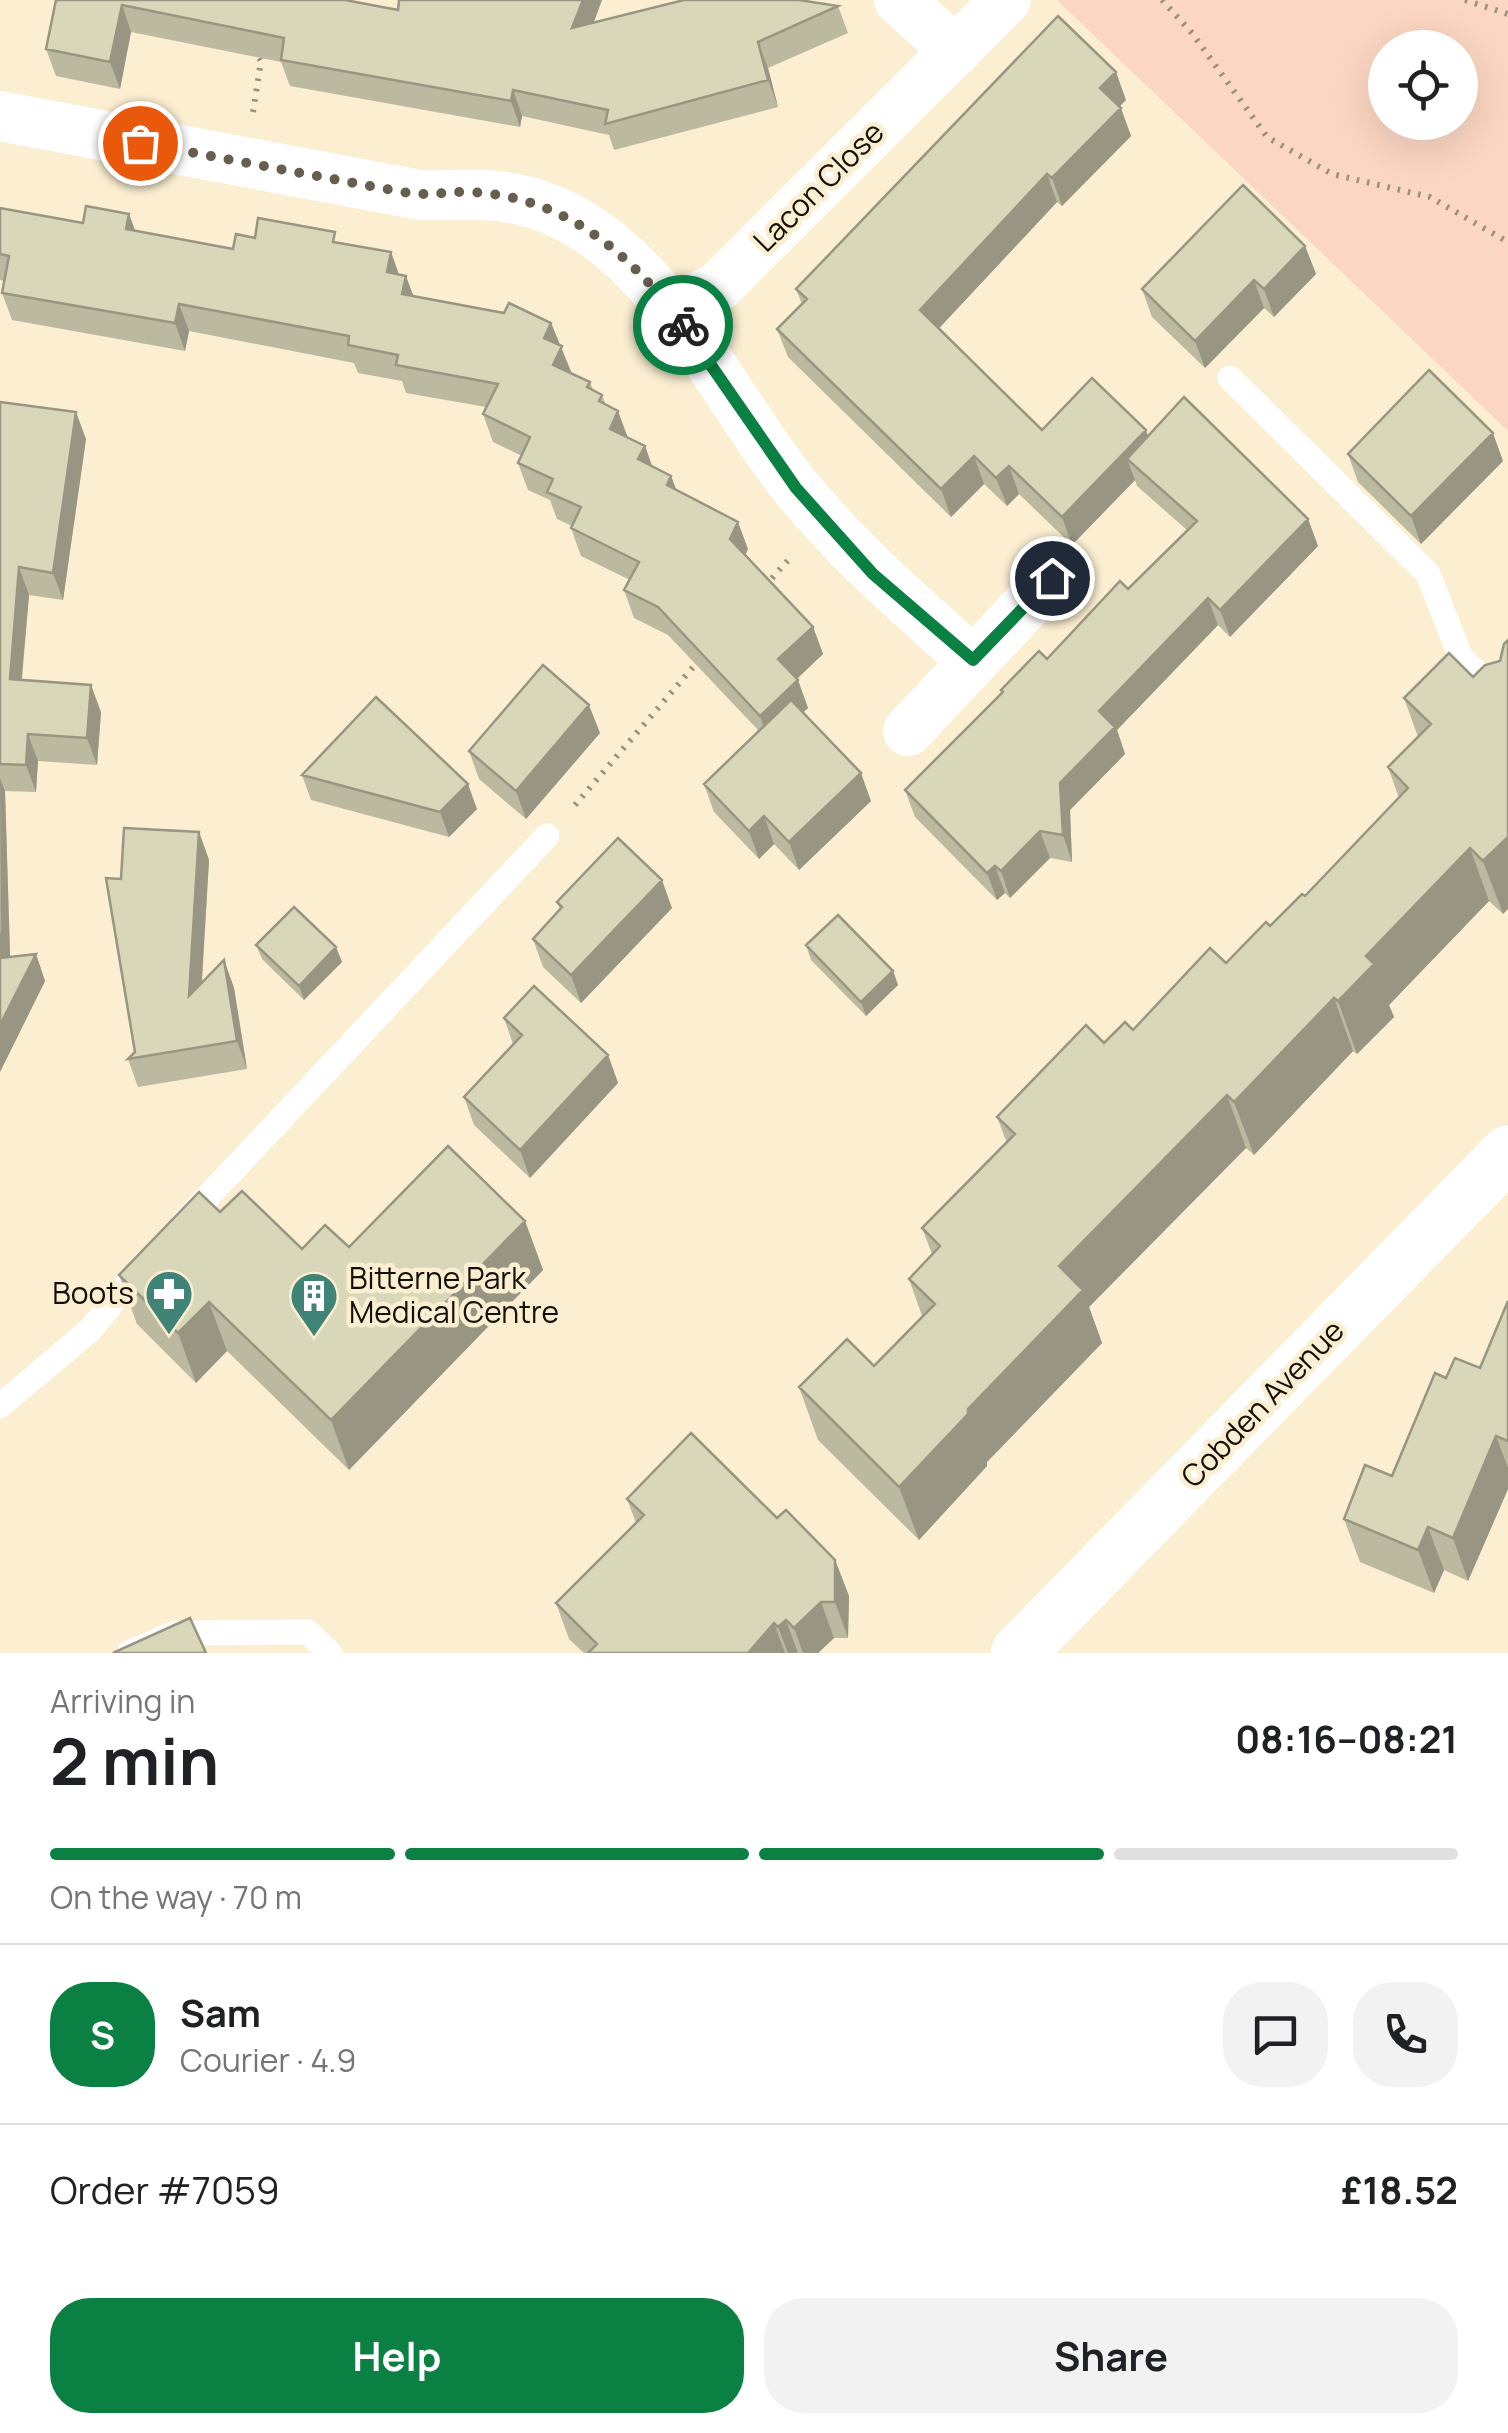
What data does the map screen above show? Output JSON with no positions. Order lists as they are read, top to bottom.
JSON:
{
  "streets": {
    "street": ["Lacon Close", "Cobden Avenue"]
  },
  "places": {
    "pharmacy": ["Boots"],
    "building": ["Bitterne Park Medical Centre"]
  },
  "page": {
    "heading": ["2 min", "Arriving in", "08:16–08:21"],
    "panel": [
      "Sam",
      "Courier · 4.9",
      "Order #7059",
      "£18.52"
    ],
    "bar": "On the way · 70 m",
    "round": "S",
    "buttons": ["Help", "Share"]
  }
}
